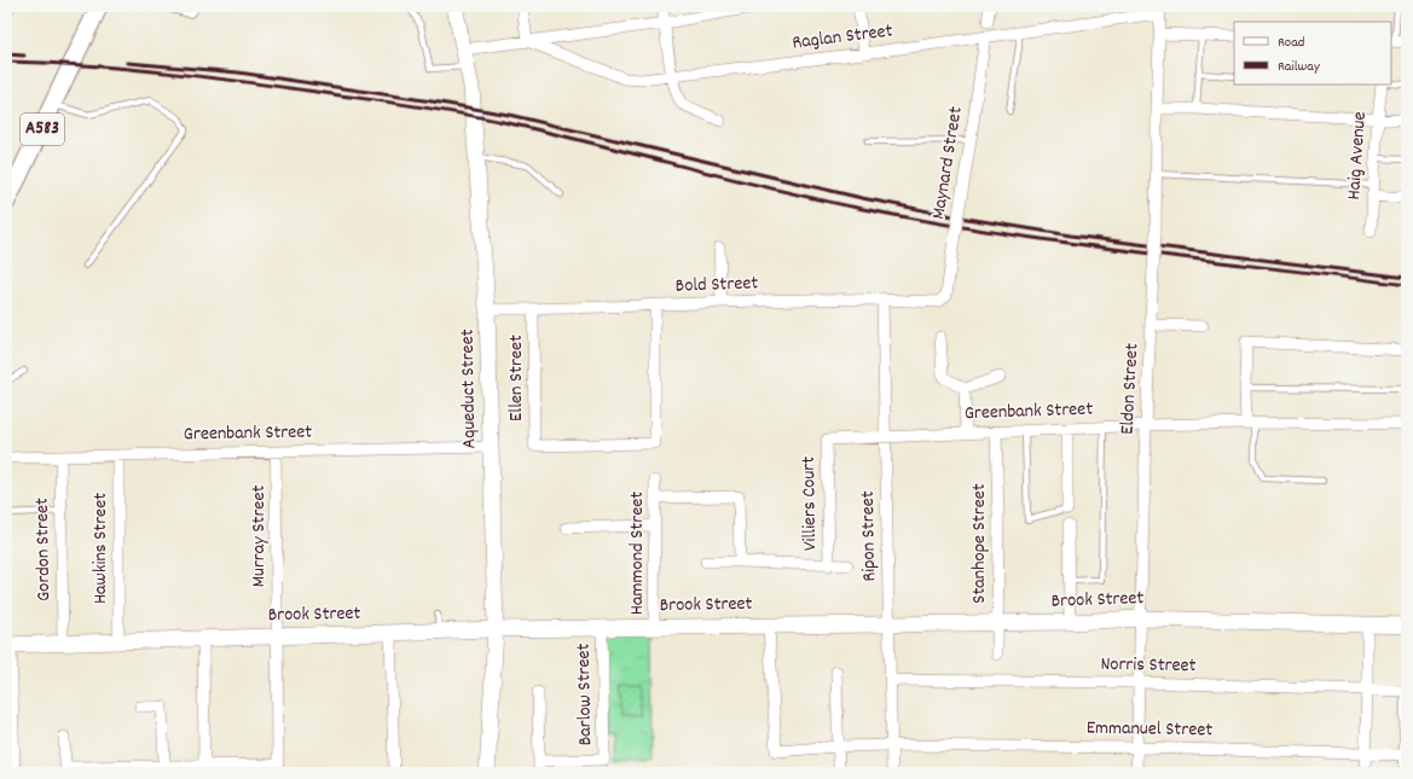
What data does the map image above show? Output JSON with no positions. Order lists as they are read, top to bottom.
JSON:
{
  "streets": {
    "main road": ["A583"],
    "street": [
      "Raglan Street",
      "Haig Avenue",
      "Maynard Street",
      "Bold Street",
      "Ellen Street",
      "Aqueduct Street",
      "Eldon Street",
      "Greenbank Street",
      "Villiers Court",
      "Murray Street",
      "Ripon Street",
      "Stanhope Street",
      "Hawkins Street",
      "Gordon Street",
      "Hammond Street",
      "Brook Street",
      "Norris Street",
      "Barlow Street",
      "Emmanuel Street"
    ]
  },
  "crossings": [
    ["Raglan Street", "Maynard Street"],
    ["Raglan Street", "Eldon Street"],
    ["Maynard Street", "Bold Street"],
    ["Bold Street", "Ellen Street"],
    ["Bold Street", "Aqueduct Street"],
    ["Bold Street", "Ripon Street"],
    ["Aqueduct Street", "Greenbank Street"],
    ["Aqueduct Street", "Brook Street"],
    ["Eldon Street", "Greenbank Street"],
    ["Eldon Street", "Brook Street"],
    ["Eldon Street", "Norris Street"],
    ["Eldon Street", "Emmanuel Street"],
    ["Greenbank Street", "Villiers Court"],
    ["Greenbank Street", "Murray Street"],
    ["Greenbank Street", "Ripon Street"],
    ["Greenbank Street", "Stanhope Street"],
    ["Greenbank Street", "Hawkins Street"],
    ["Greenbank Street", "Gordon Street"],
    ["Murray Street", "Brook Street"],
    ["Ripon Street", "Brook Street"],
    ["Ripon Street", "Norris Street"],
    ["Ripon Street", "Emmanuel Street"],
    ["Stanhope Street", "Brook Street"],
    ["Hawkins Street", "Brook Street"],
    ["Gordon Street", "Brook Street"],
    ["Hammond Street", "Brook Street"],
    ["Brook Street", "Barlow Street"],
    ["Brook Street", "Emmanuel Street"]
  ],
  "legend": ["Road", "Railway"]
}
